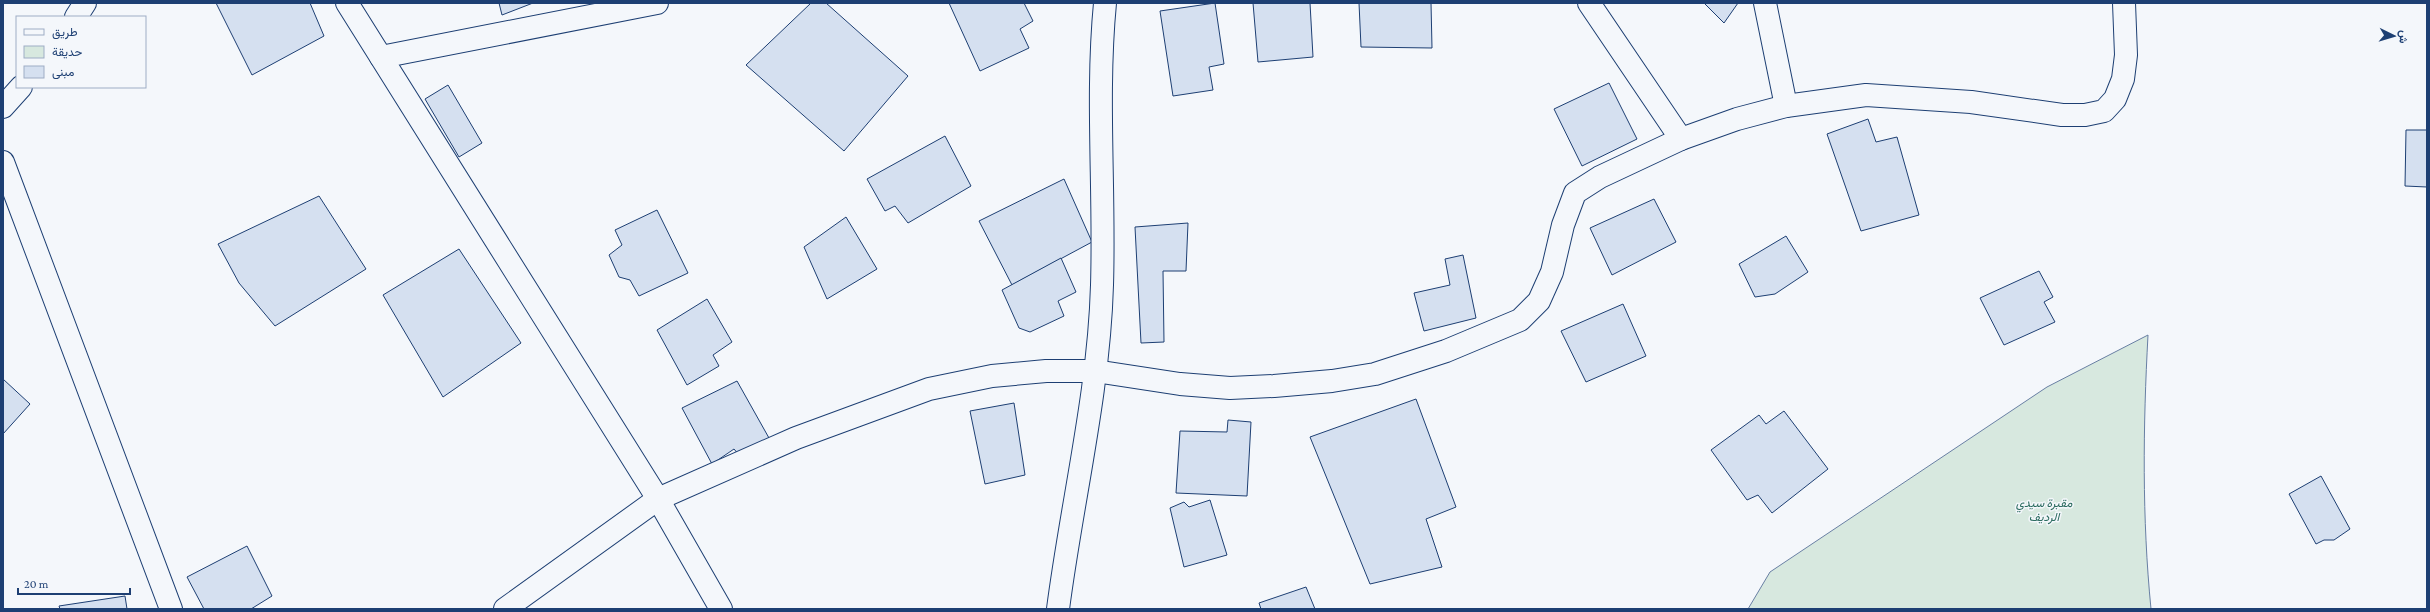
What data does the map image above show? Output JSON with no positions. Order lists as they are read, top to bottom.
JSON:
{
  "parks": ["مقبرة سيدي الرديف"],
  "legend": ["طريق", "حديقة", "مبنى"],
  "scale_bar": "20 m",
  "north": "right"
}
